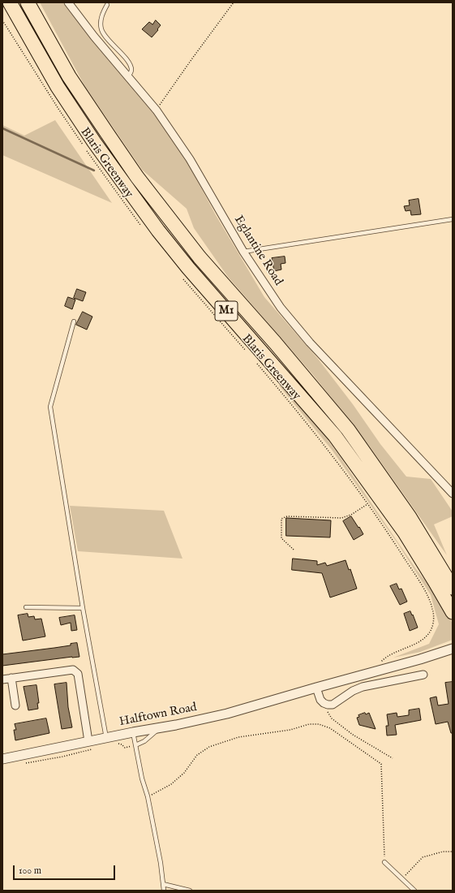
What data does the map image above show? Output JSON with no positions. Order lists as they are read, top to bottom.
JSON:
{
  "streets": {
    "highway": ["M1"],
    "street": ["Eglantine Road", "Halftown Road"],
    "path": ["Blaris Greenway"]
  },
  "crossings": [
    ["Blaris Greenway", "Halftown Road"]
  ],
  "scale_bar": "100 m"
}
